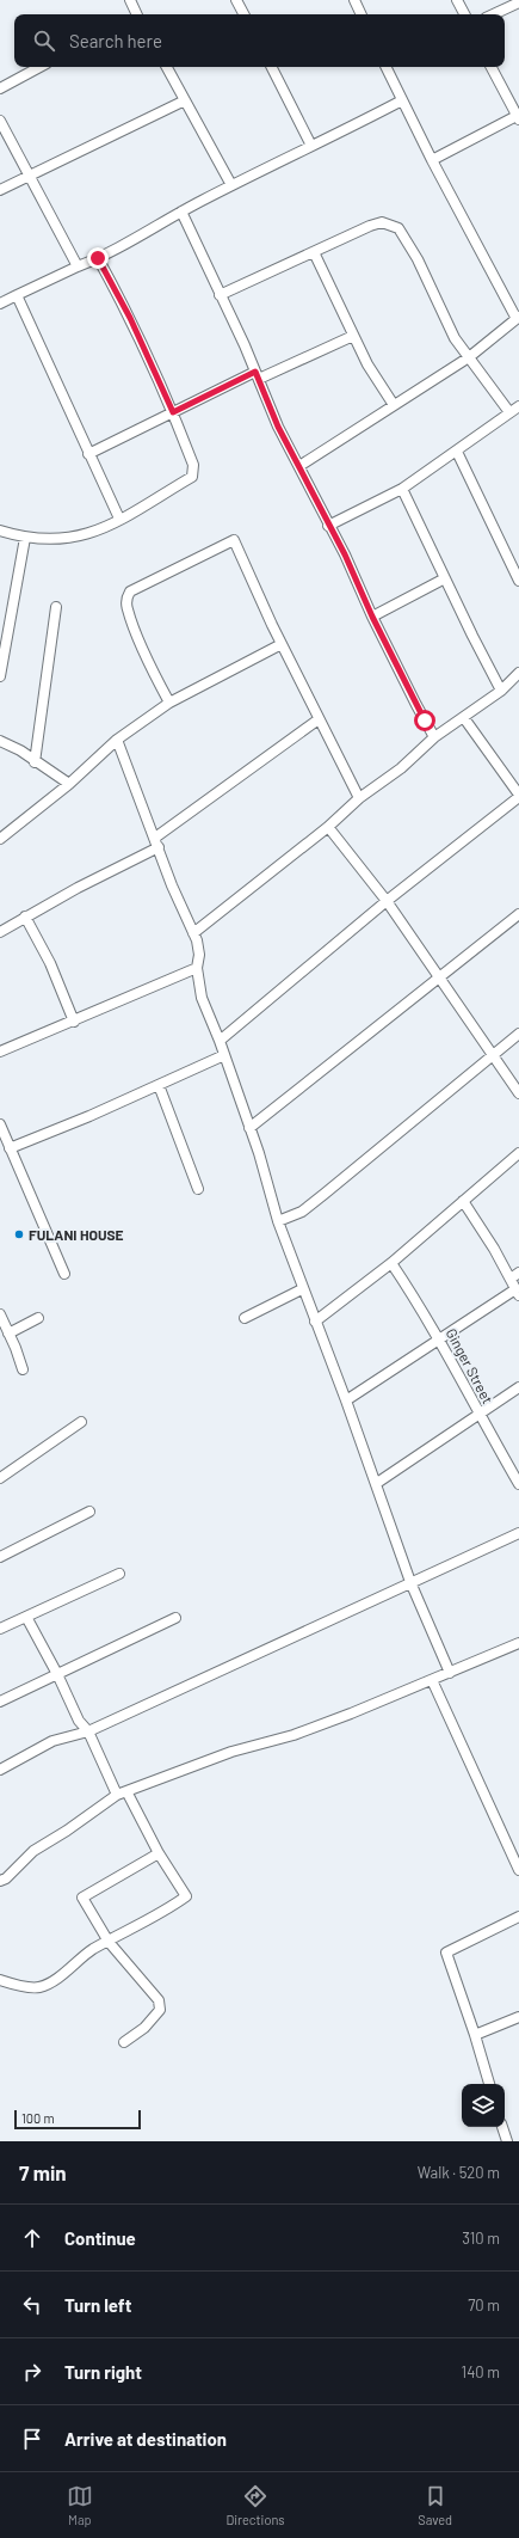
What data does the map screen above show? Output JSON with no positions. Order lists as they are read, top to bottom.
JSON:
{
  "streets": {
    "street": ["Ginger Street"]
  },
  "places": ["FULANI HOUSE"],
  "scale_bar": "100 m",
  "page": {
    "search": "Search here",
    "scale": "100 m",
    "heading": ["7 min", "Walk · 520 m"],
    "list": [
      ["Continue", "310 m"],
      ["Turn left", "70 m"],
      ["Turn right", "140 m"],
      "Arrive at destination"
    ],
    "nav": ["Map", "Directions", "Saved"]
  }
}
